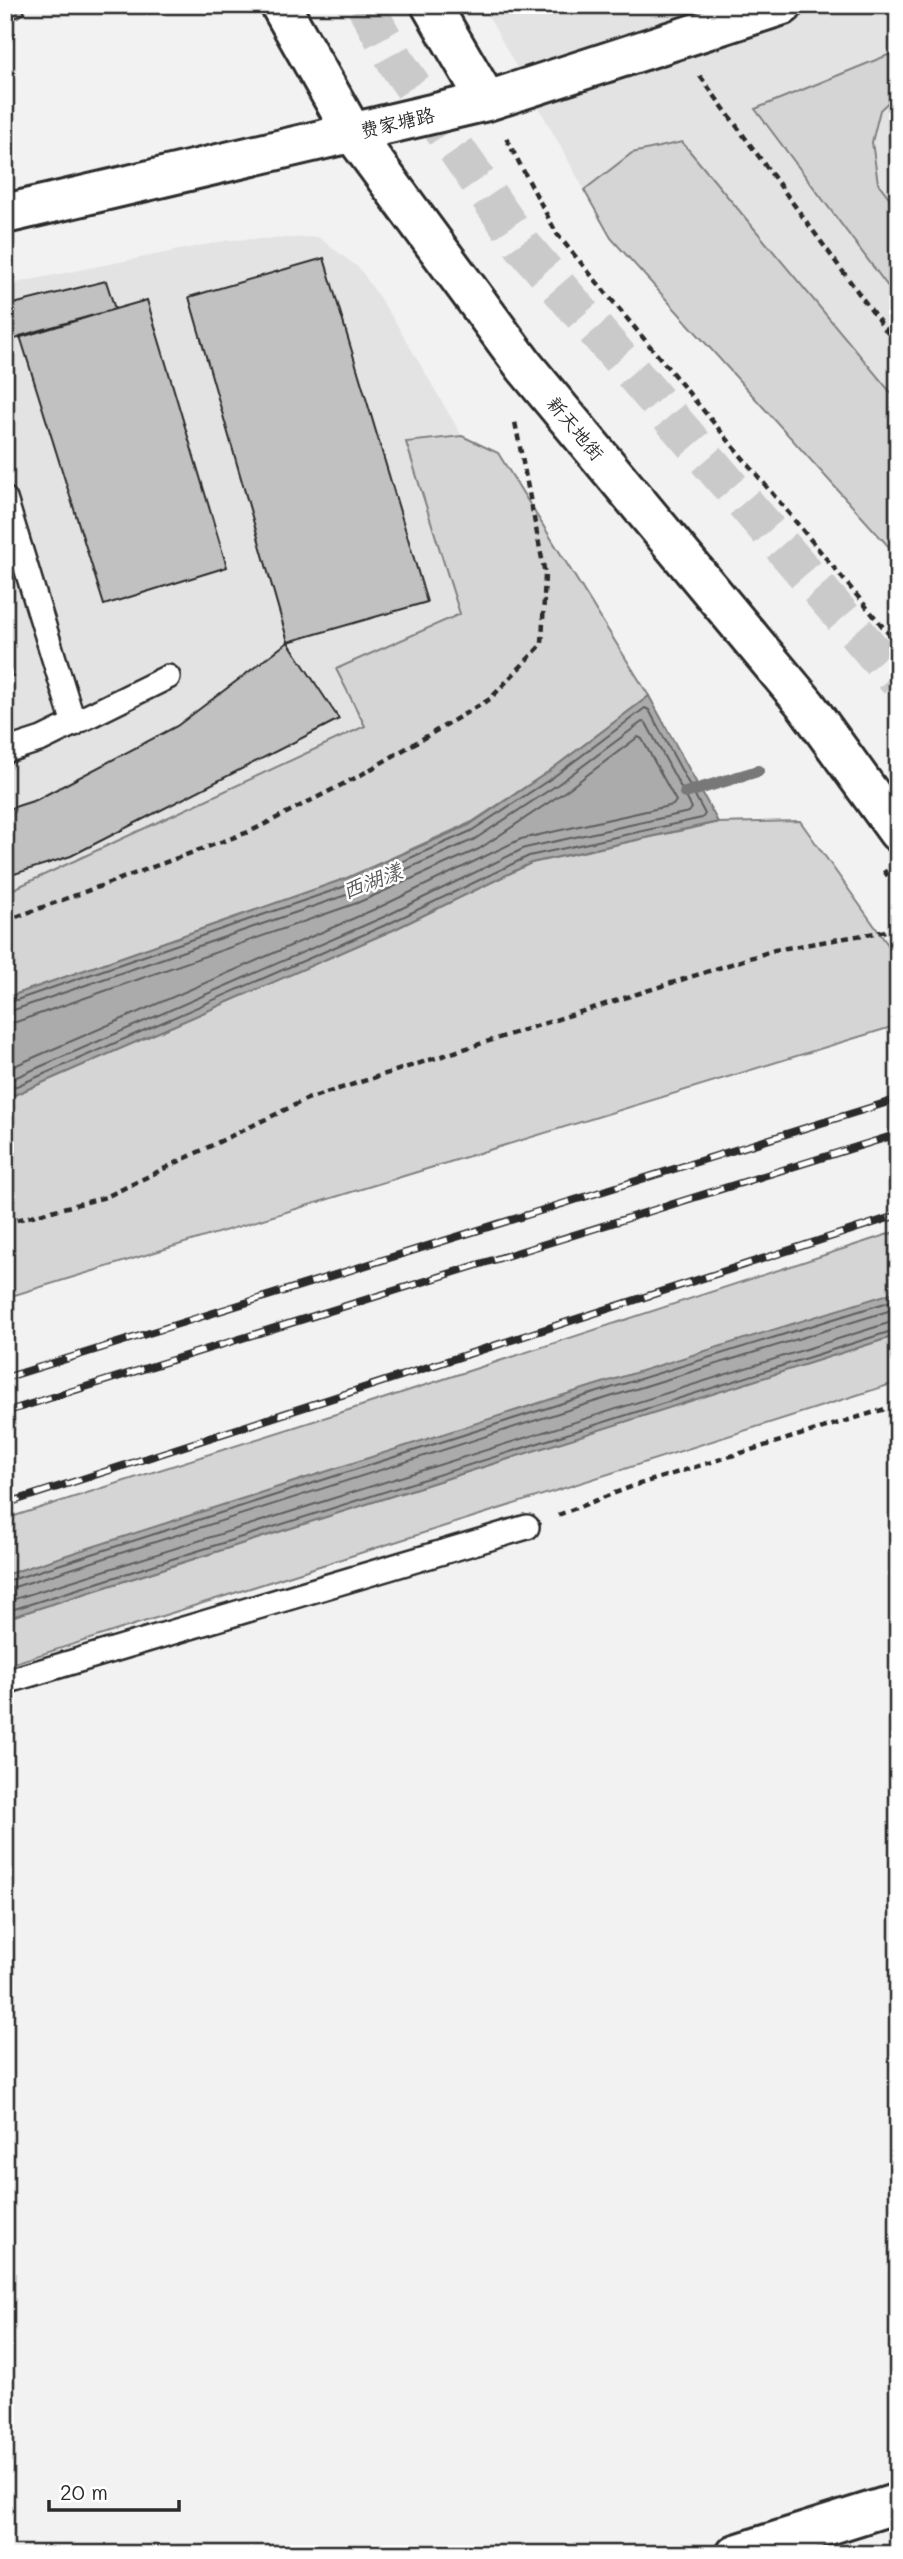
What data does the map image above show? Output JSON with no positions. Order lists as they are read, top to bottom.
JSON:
{
  "streets": {
    "main road": ["费家塘路", "新天地街"]
  },
  "crossings": [
    ["费家塘路", "新天地街"]
  ],
  "water": ["西湖漾"],
  "scale_bar": "20 m"
}
